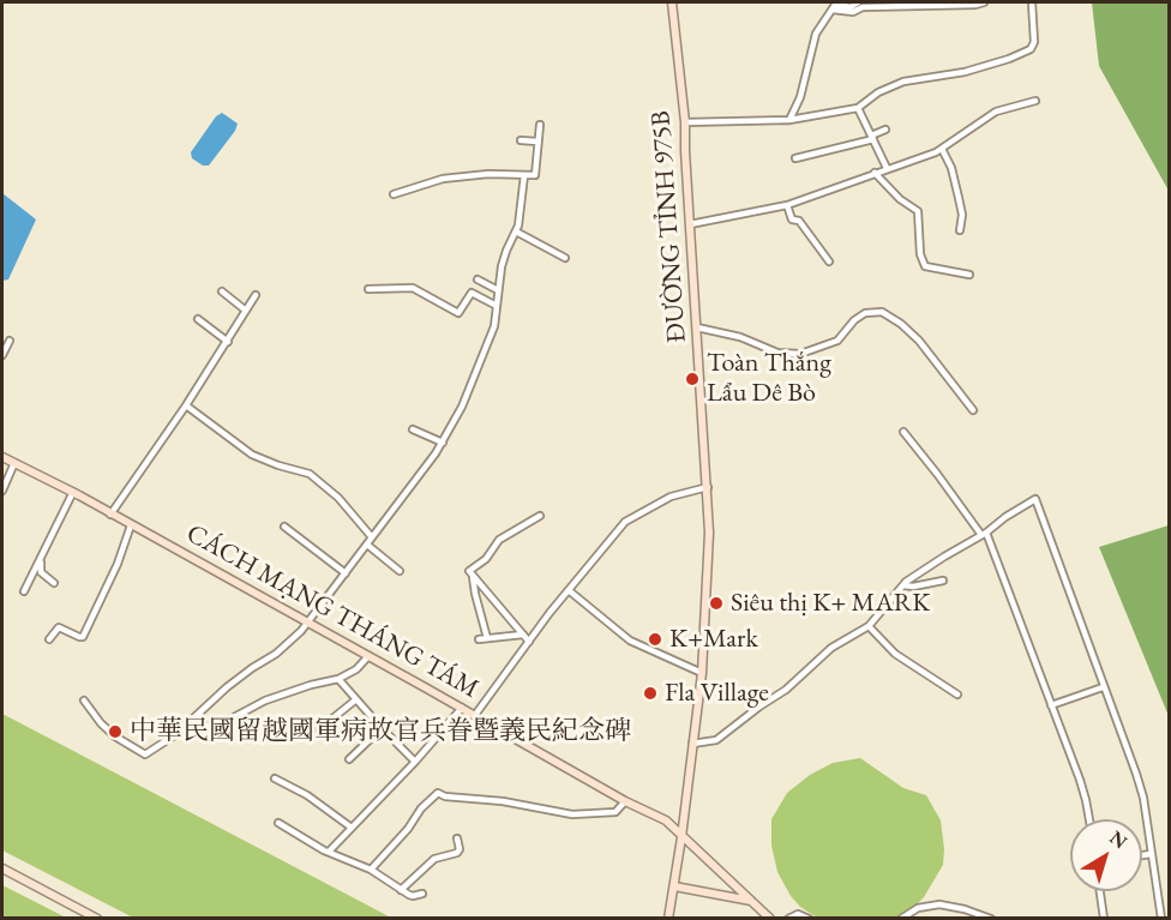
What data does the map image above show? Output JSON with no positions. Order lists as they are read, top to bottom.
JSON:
{
  "streets": {
    "street": ["ĐƯỜNG TỈNH 975B", "CÁCH MẠNG THÁNG TÁM"]
  },
  "crossings": [
    ["ĐƯỜNG TỈNH 975B", "CÁCH MẠNG THÁNG TÁM"]
  ],
  "places": [
    "Toàn Thắng Lẩu Dê Bò",
    "Siêu thị K+ MARK",
    "K+Mark",
    "Fla Village",
    "中華民國留越國軍病故官兵眷暨義民紀念碑"
  ],
  "north": "top right"
}
